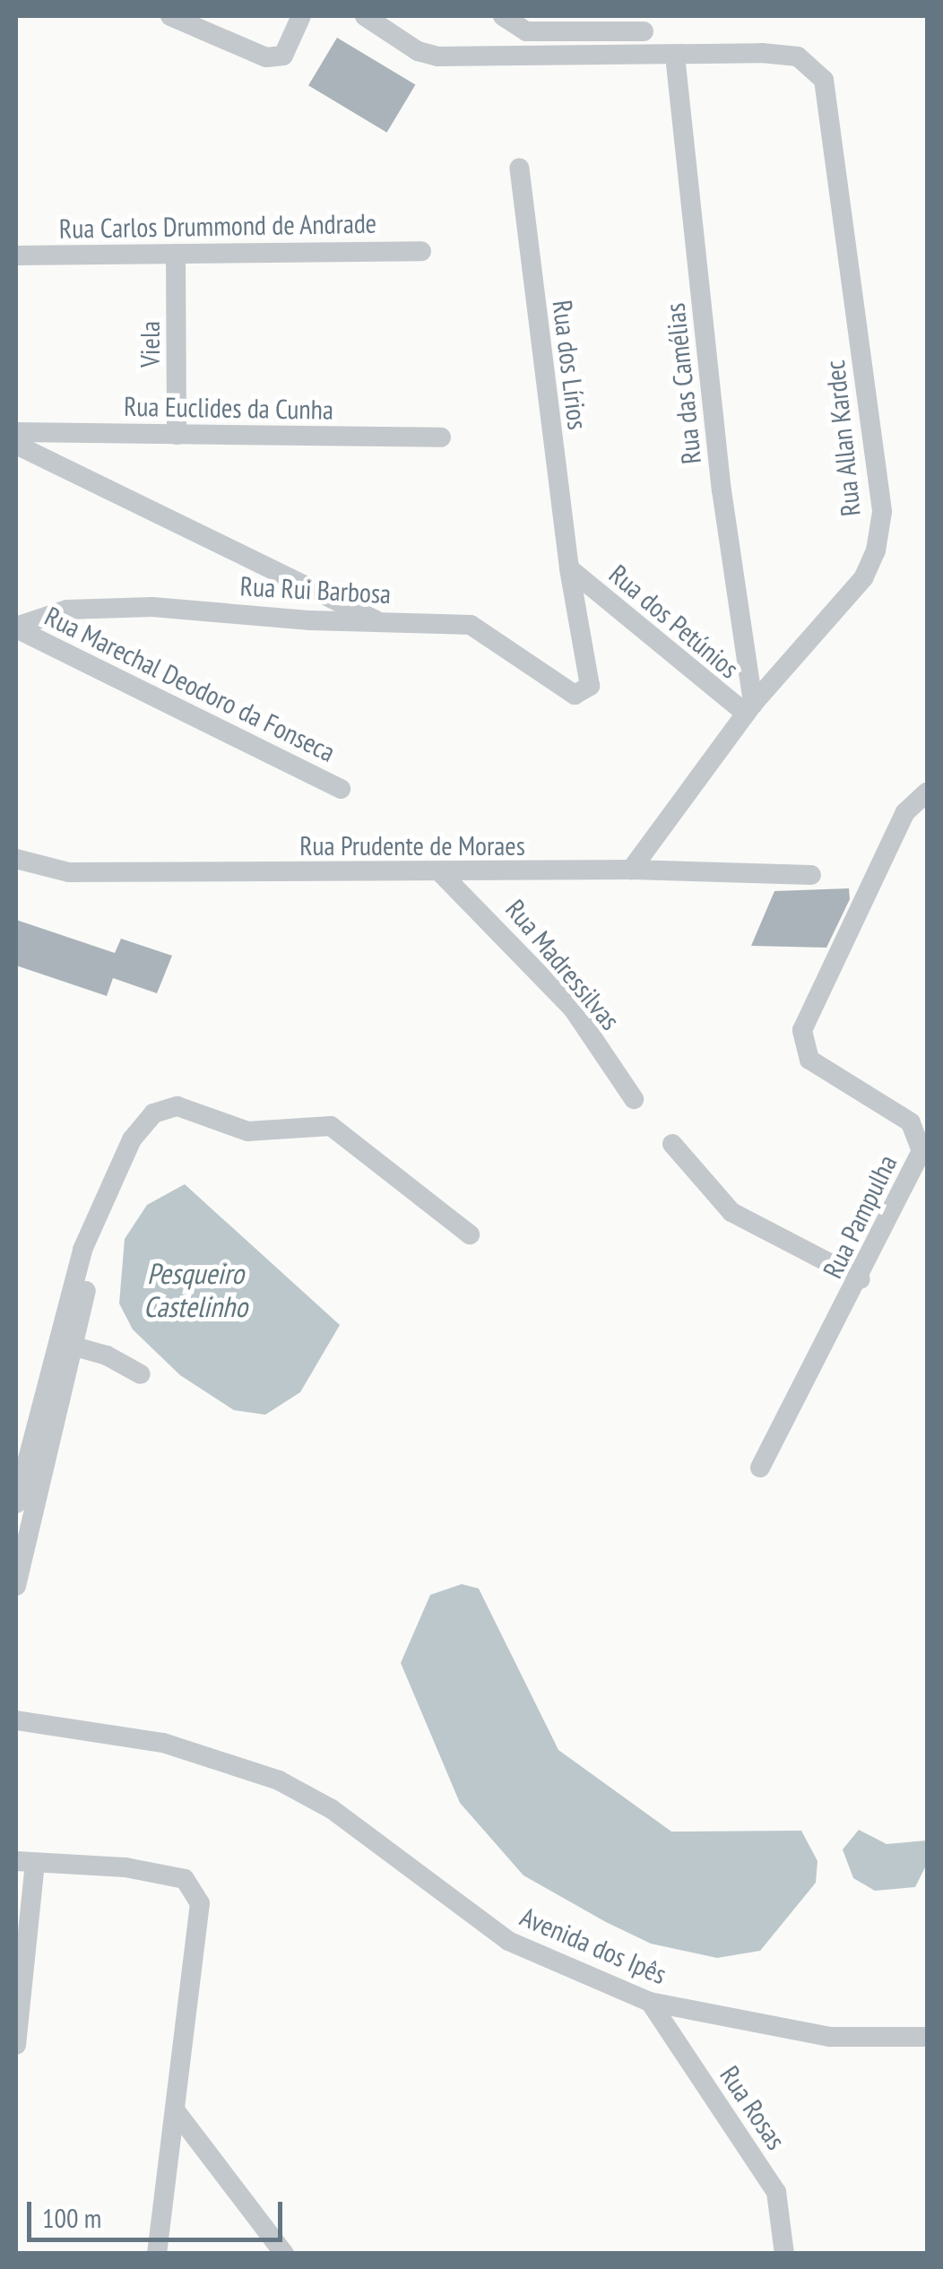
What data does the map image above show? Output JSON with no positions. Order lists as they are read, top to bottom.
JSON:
{
  "streets": {
    "street": [
      "Rua Carlos Drummond de Andrade",
      "Viela",
      "Rua dos Lírios",
      "Rua das Camélias",
      "Rua Euclides da Cunha",
      "Rua Allan Kardec",
      "Rua Rui Barbosa",
      "Rua dos Petúnios",
      "Rua Marechal Deodoro da Fonseca",
      "Rua Prudente de Moraes",
      "Rua Madressilvas",
      "Rua Pampulha",
      "Avenida dos Ipês",
      "Rua Rosas"
    ]
  },
  "crossings": [
    ["Rua Carlos Drummond de Andrade", "Viela"],
    ["Viela", "Rua Euclides da Cunha"],
    ["Rua dos Lírios", "Rua Rui Barbosa"],
    ["Rua dos Lírios", "Rua dos Petúnios"],
    ["Rua das Camélias", "Rua Allan Kardec"],
    ["Rua das Camélias", "Rua dos Petúnios"],
    ["Rua Allan Kardec", "Rua dos Petúnios"],
    ["Rua Allan Kardec", "Rua Prudente de Moraes"],
    ["Rua Rui Barbosa", "Rua dos Petúnios"],
    ["Rua Rui Barbosa", "Rua Marechal Deodoro da Fonseca"],
    ["Rua Prudente de Moraes", "Rua Madressilvas"],
    ["Avenida dos Ipês", "Rua Rosas"]
  ],
  "water": ["Pesqueiro Castelinho"],
  "scale_bar": "100 m"
}
